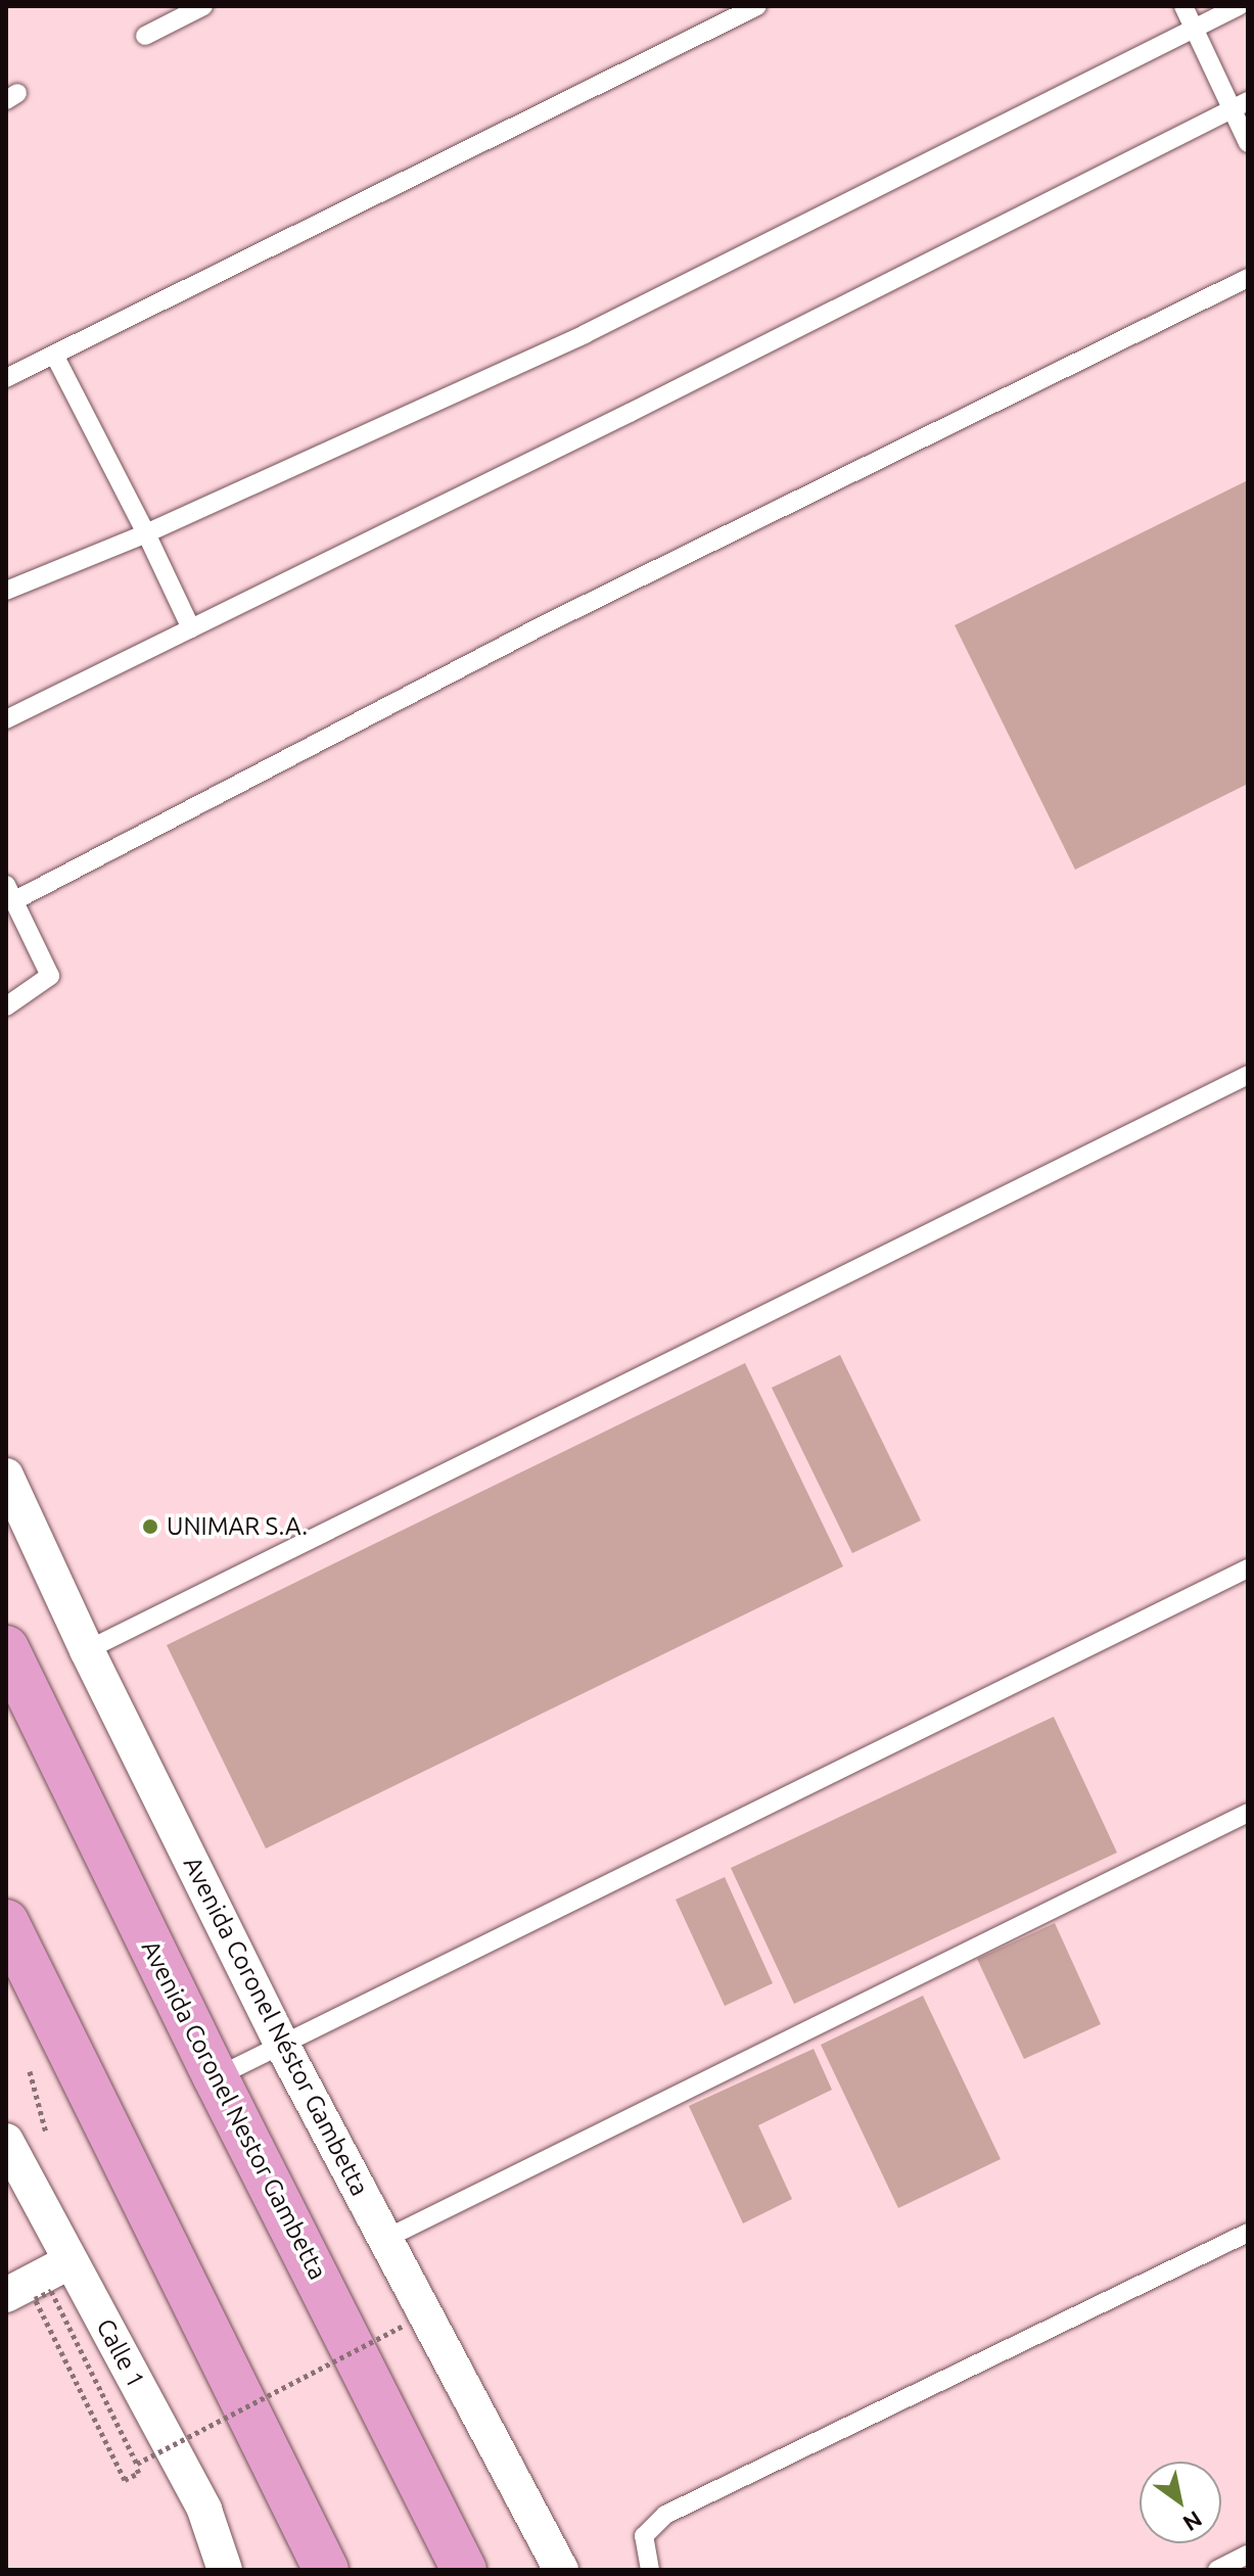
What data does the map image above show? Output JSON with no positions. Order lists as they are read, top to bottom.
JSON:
{
  "streets": {
    "highway": ["Avenida Coronel Nestor Gambetta"],
    "street": ["Avenida Coronel Néstor Gambetta", "Calle 1"]
  },
  "places": ["UNIMAR S.A."],
  "north": "bottom right"
}
